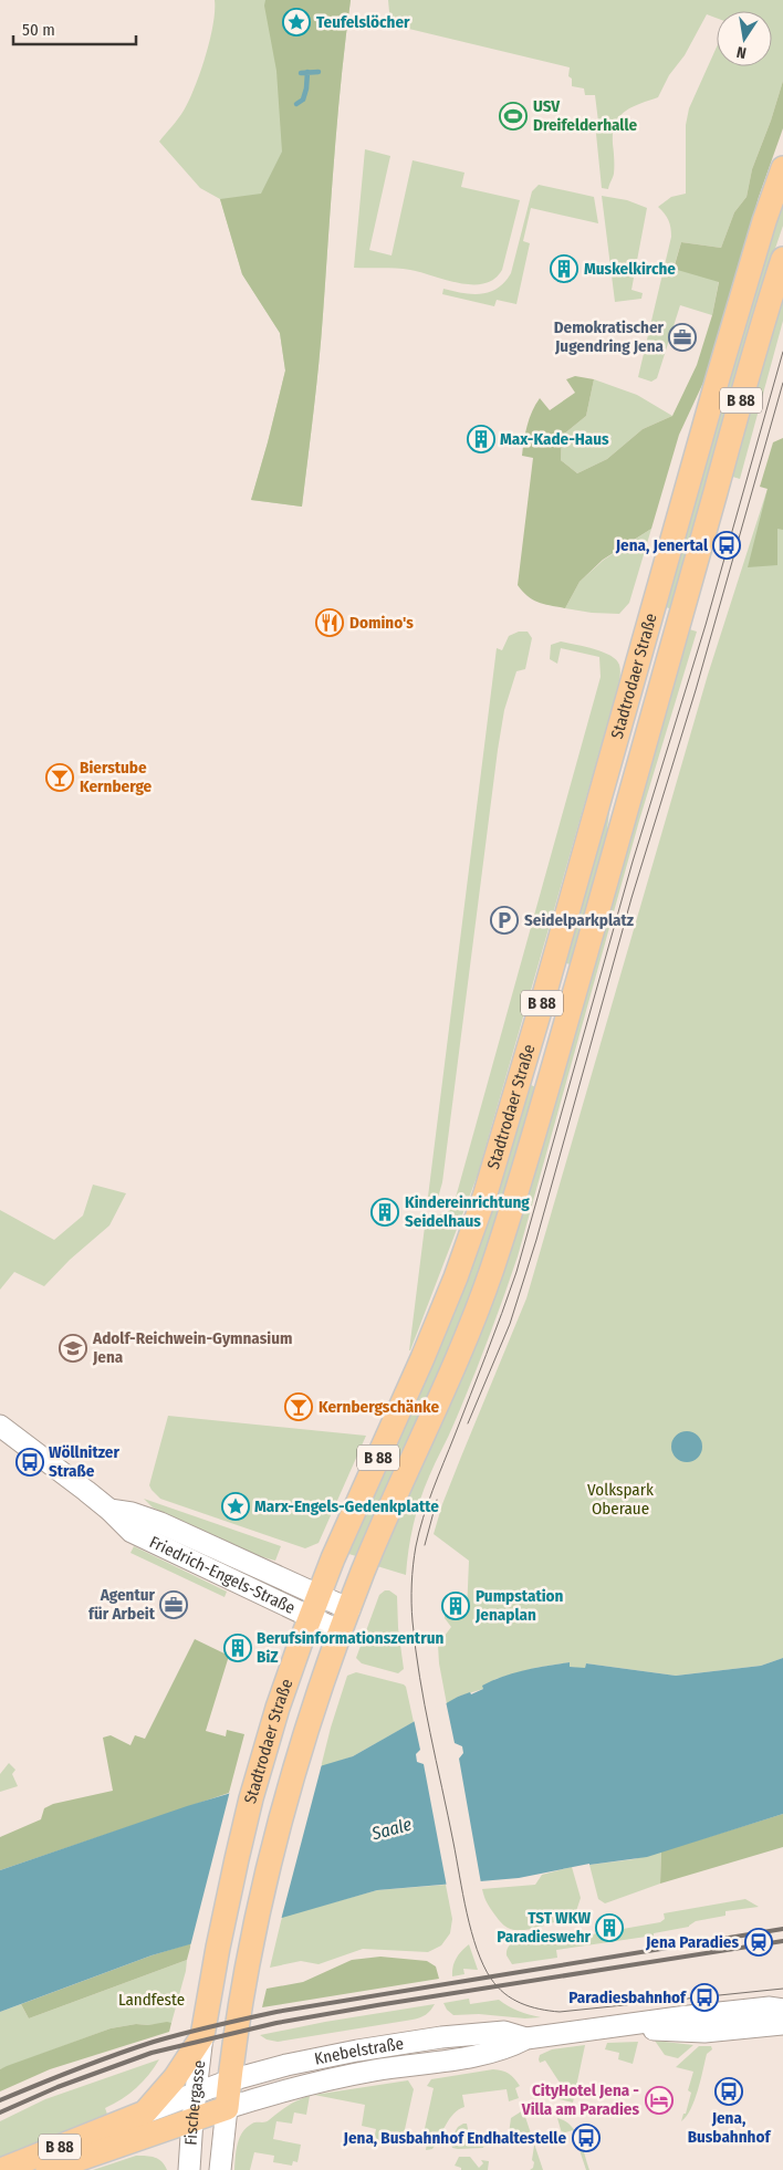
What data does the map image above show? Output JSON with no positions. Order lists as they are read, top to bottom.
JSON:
{
  "streets": {
    "main road": [
      "B 88",
      "Stadtrodaer Straße",
      "Friedrich-Engels-Straße",
      "Knebelstraße",
      "Fischergasse"
    ]
  },
  "crossings": [
    ["B 88", "Stadtrodaer Straße"],
    ["B 88", "Knebelstraße"],
    ["B 88", "Fischergasse"],
    ["Stadtrodaer Straße", "Friedrich-Engels-Straße"],
    ["Stadtrodaer Straße", "Knebelstraße"],
    ["Stadtrodaer Straße", "Fischergasse"],
    ["Knebelstraße", "Fischergasse"]
  ],
  "water": ["Saale"],
  "parks": ["Volkspark Oberaue", "Landfeste"],
  "places": {
    "place": ["Teufelslöcher", "Marx-Engels-Gedenkplatte"],
    "sports": ["USV Dreifelderhalle"],
    "building": [
      "Muskelkirche",
      "Max-Kade-Haus",
      "Kindereinrichtung Seidelhaus",
      "Pumpstation Jenaplan",
      "Berufsinformationszentrun BiZ",
      "TST WKW Paradieswehr"
    ],
    "office": ["Demokratischer Jugendring Jena", "Agentur für Arbeit"],
    "bus stop": [
      "Jena, Jenertal",
      "Wöllnitzer Straße",
      "Paradiesbahnhof",
      "Jena, Busbahnhof",
      "Jena, Busbahnhof Endhaltestelle"
    ],
    "restaurant": ["Domino's"],
    "bar": ["Bierstube Kernberge", "Kernbergschänke"],
    "parking": ["Seidelparkplatz"],
    "school or university": ["Adolf-Reichwein-Gymnasium Jena"],
    "station": ["Jena Paradies"],
    "hotel": ["CityHotel Jena - Villa am Paradies"]
  },
  "scale_bar": "50 m",
  "north": "bottom"
}
